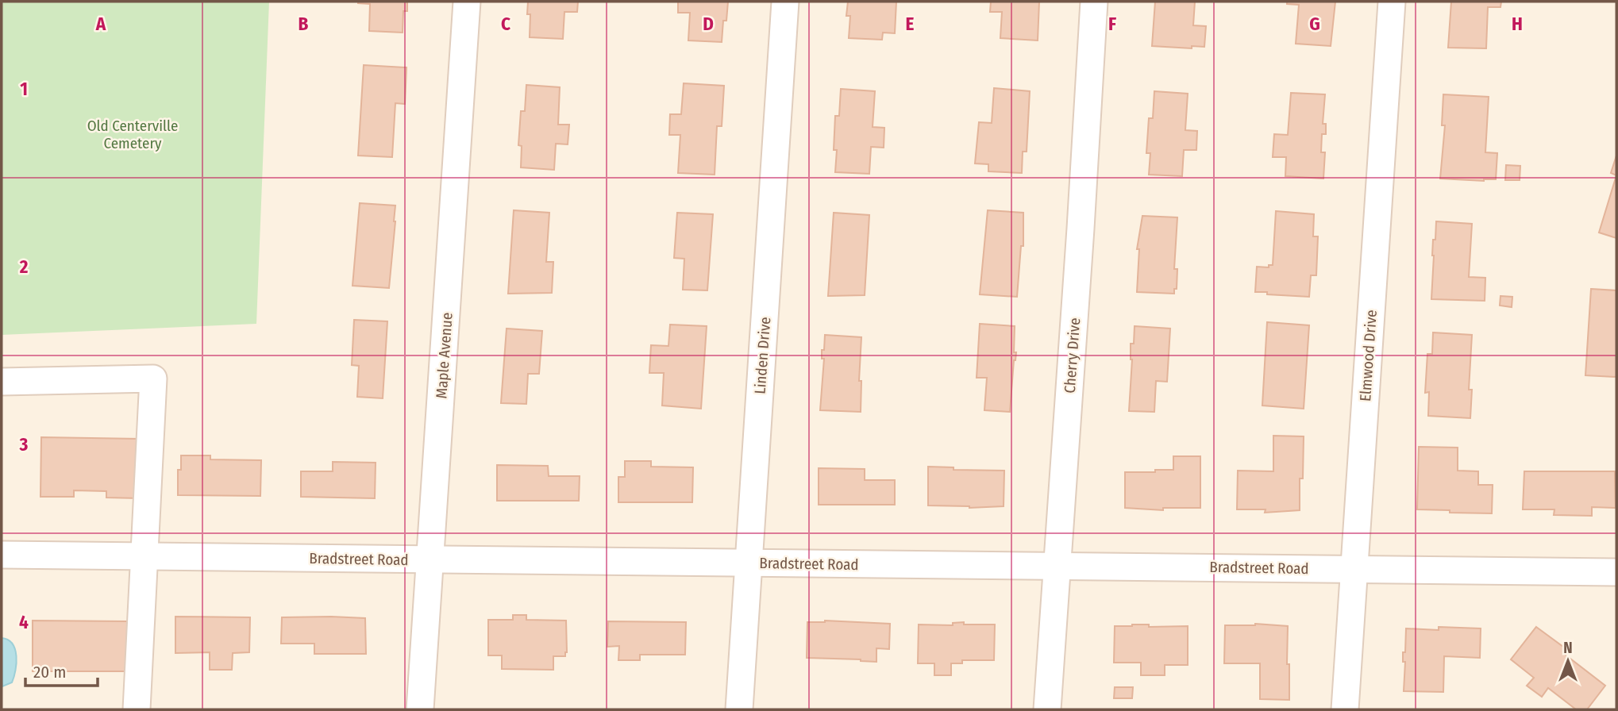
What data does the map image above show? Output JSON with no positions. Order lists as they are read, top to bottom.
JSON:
{
  "streets": {
    "street": [
      "Maple Avenue",
      "Linden Drive",
      "Cherry Drive",
      "Elmwood Drive",
      "Bradstreet Road"
    ]
  },
  "crossings": [
    ["Maple Avenue", "Bradstreet Road"],
    ["Linden Drive", "Bradstreet Road"],
    ["Cherry Drive", "Bradstreet Road"],
    ["Elmwood Drive", "Bradstreet Road"]
  ],
  "parks": ["Old Centerville Cemetery"],
  "scale_bar": "20 m",
  "north": "top",
  "grid": {
    "columns": [
      "A",
      "B",
      "C",
      "D",
      "E",
      "F",
      "G",
      "H"
    ],
    "rows": [
      "1",
      "2",
      "3",
      "4"
    ]
  }
}
